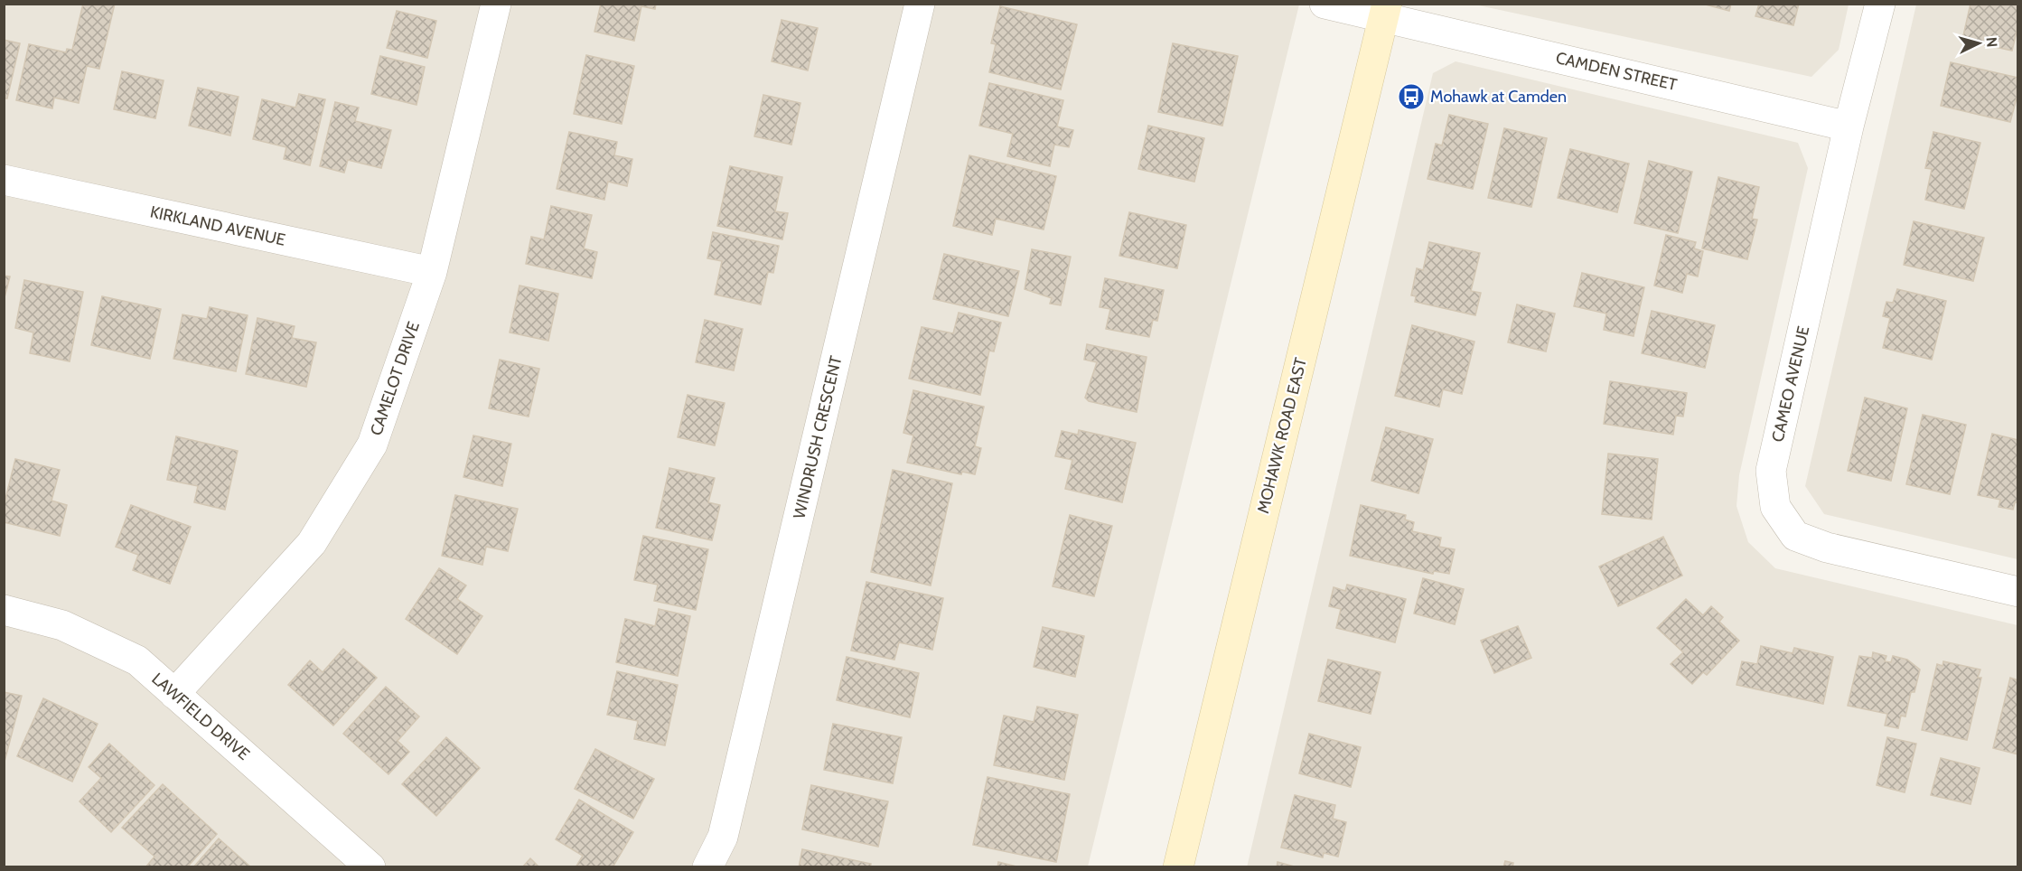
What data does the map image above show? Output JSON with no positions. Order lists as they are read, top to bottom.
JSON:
{
  "streets": {
    "main road": ["MOHAWK ROAD EAST"],
    "street": [
      "CAMDEN STREET",
      "KIRKLAND AVENUE",
      "CAMELOT DRIVE",
      "CAMEO AVENUE",
      "WINDRUSH CRESCENT",
      "LAWFIELD DRIVE"
    ]
  },
  "crossings": [
    ["CAMDEN STREET", "CAMEO AVENUE"],
    ["CAMDEN STREET", "MOHAWK ROAD EAST"],
    ["KIRKLAND AVENUE", "CAMELOT DRIVE"],
    ["CAMELOT DRIVE", "LAWFIELD DRIVE"]
  ],
  "places": {
    "bus stop": ["Mohawk at Camden"]
  },
  "north": "right"
}
